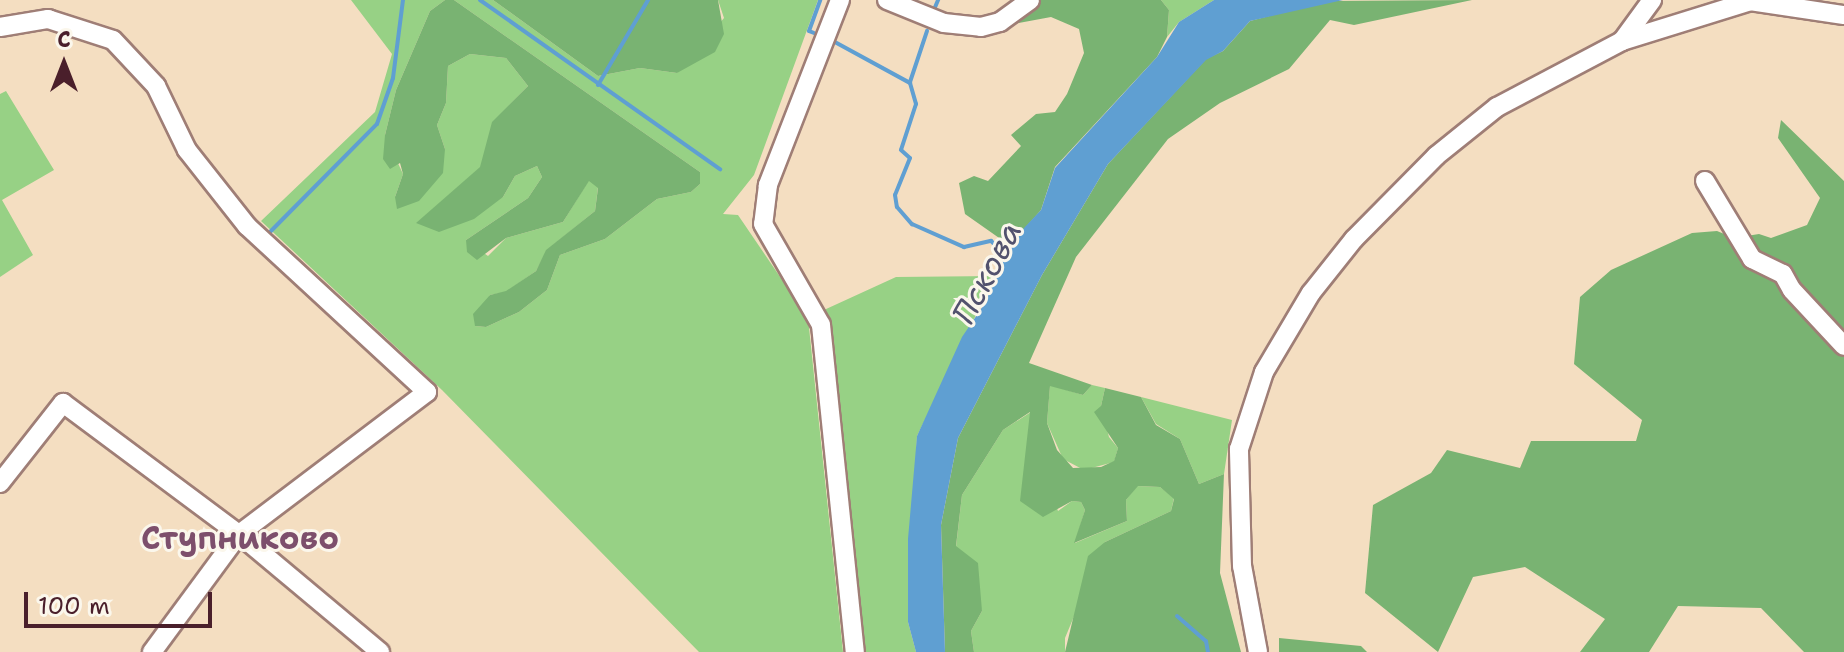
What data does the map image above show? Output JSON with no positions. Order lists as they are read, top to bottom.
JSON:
{
  "districts": ["Ступниково"],
  "water": ["Пскова"],
  "scale_bar": "100 m",
  "north": "top"
}
